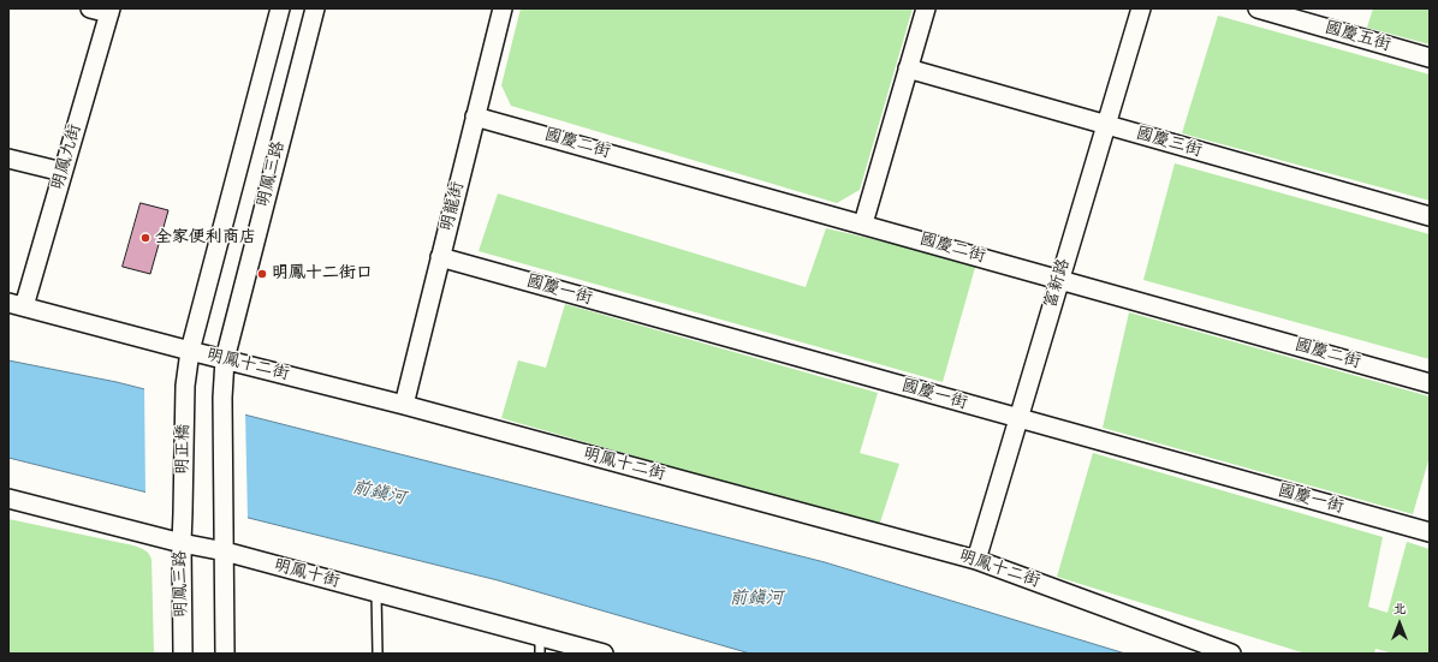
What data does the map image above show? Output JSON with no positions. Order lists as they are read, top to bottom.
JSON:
{
  "streets": {
    "street": [
      "國慶五街",
      "國慶三街",
      "國慶二街",
      "明鳳九街",
      "明鳳三路",
      "明龍街",
      "富新路",
      "國慶一街",
      "明鳳十二街",
      "明正橋",
      "明鳳十街"
    ]
  },
  "crossings": [
    ["國慶三街", "富新路"],
    ["國慶二街", "明龍街"],
    ["國慶二街", "富新路"],
    ["明鳳九街", "明鳳十二街"],
    ["明鳳三路", "明鳳十二街"],
    ["明鳳三路", "明正橋"],
    ["明鳳三路", "明鳳十街"],
    ["明龍街", "國慶一街"],
    ["明龍街", "明鳳十二街"],
    ["富新路", "國慶一街"],
    ["富新路", "明鳳十二街"]
  ],
  "water": ["前鎮河"],
  "places": ["全家便利商店", "明鳳十二街口"],
  "north": "top"
}
